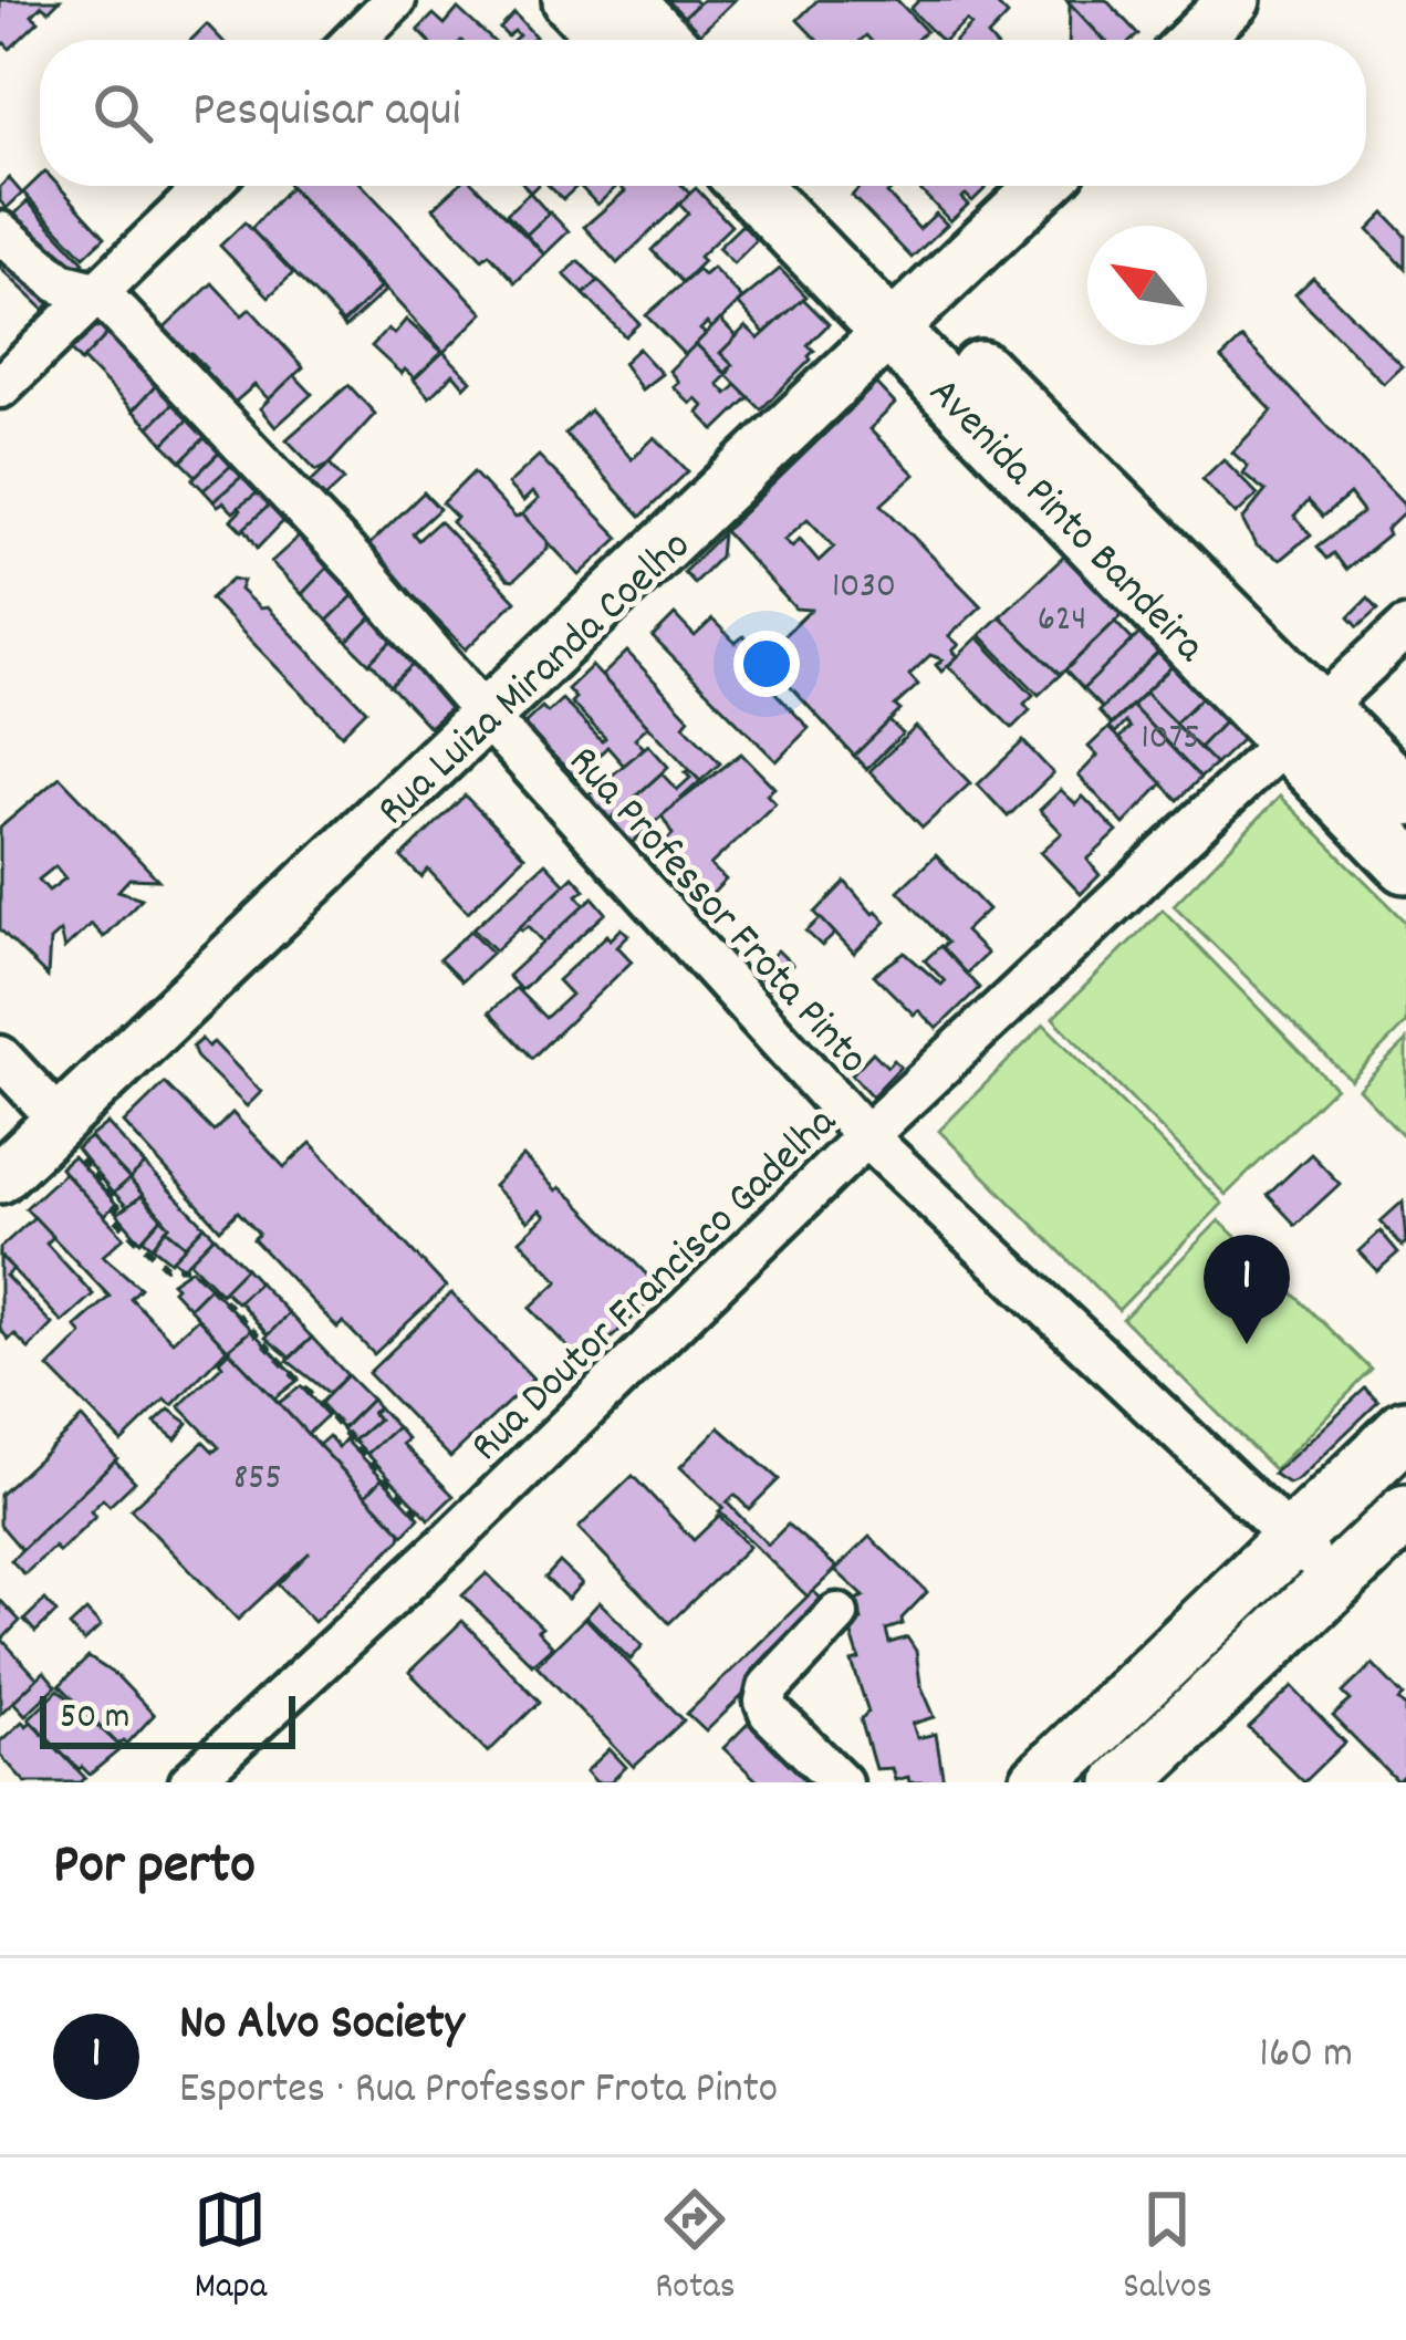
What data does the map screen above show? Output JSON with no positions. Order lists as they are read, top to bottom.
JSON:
{
  "streets": {
    "main road": ["Avenida Pinto Bandeira"],
    "street": ["Rua Luiza Miranda Coelho", "Rua Professor Frota Pinto", "Rua Doutor Francisco Gadelha"]
  },
  "crossings": [
    ["Avenida Pinto Bandeira", "Rua Luiza Miranda Coelho"],
    ["Avenida Pinto Bandeira", "Rua Doutor Francisco Gadelha"],
    ["Rua Luiza Miranda Coelho", "Rua Professor Frota Pinto"],
    ["Rua Professor Frota Pinto", "Rua Doutor Francisco Gadelha"]
  ],
  "house_numbers": [
    "1030",
    "624",
    "1075",
    "855"
  ],
  "scale_bar": "50 m",
  "north": "top left",
  "page": {
    "search": "Pesquisar aqui",
    "pins": "1",
    "scale": "50 m",
    "heading": "Por perto",
    "list": [
      {
        "mark": "1",
        "name": "No Alvo Society",
        "note": "Esportes · Rua Professor Frota Pinto",
        "value": "160 m"
      }
    ],
    "nav": ["Mapa", "Rotas", "Salvos"]
  }
}
